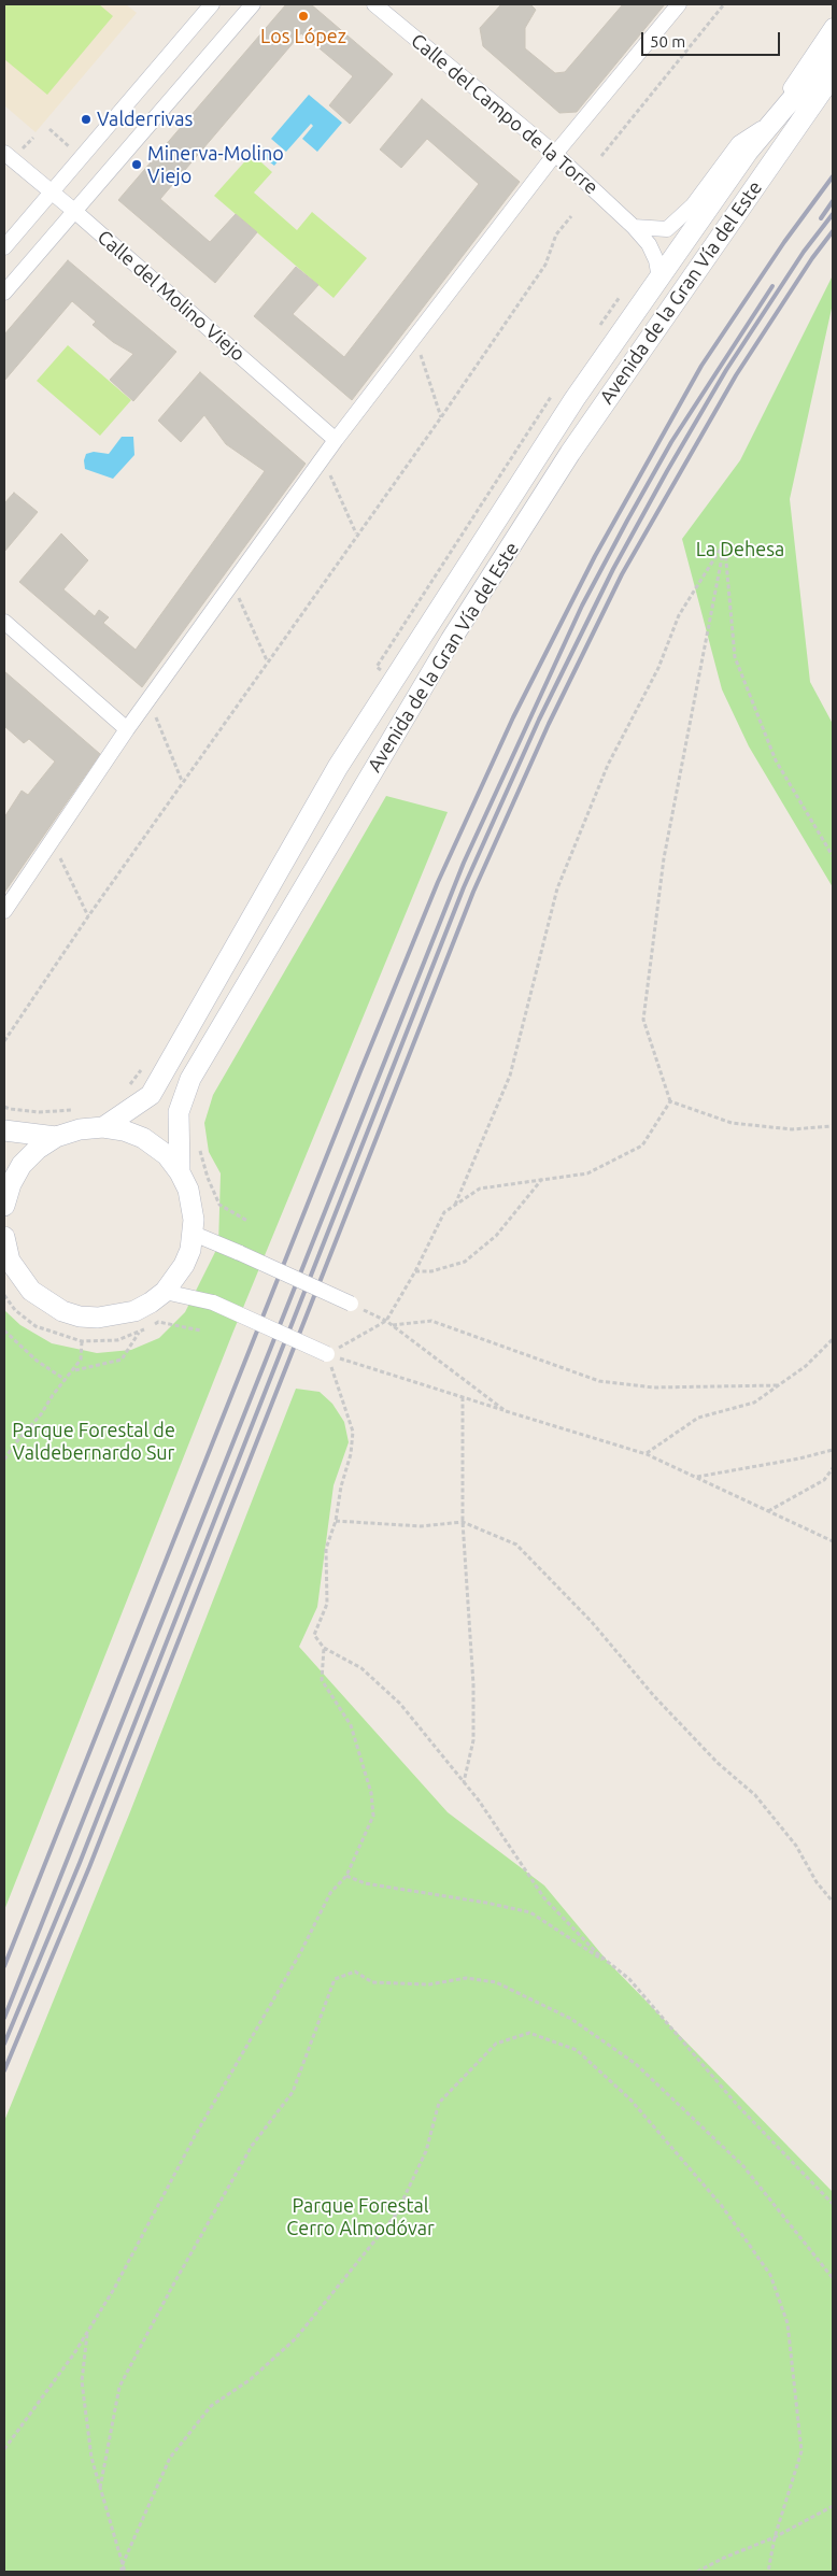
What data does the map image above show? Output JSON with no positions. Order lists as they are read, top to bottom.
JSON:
{
  "streets": {
    "street": ["Calle del Campo de la Torre", "Avenida de la Gran Vía del Este", "Calle del Molino Viejo"]
  },
  "crossings": [
    ["Calle del Campo de la Torre", "Avenida de la Gran Vía del Este"]
  ],
  "parks": ["La Dehesa", "Parque Forestal de Valdebernardo Sur", "Parque Forestal Cerro Almodóvar"],
  "places": ["Los López", "Valderrivas", "Minerva-Molino Viejo"],
  "scale_bar": "50 m"
}
